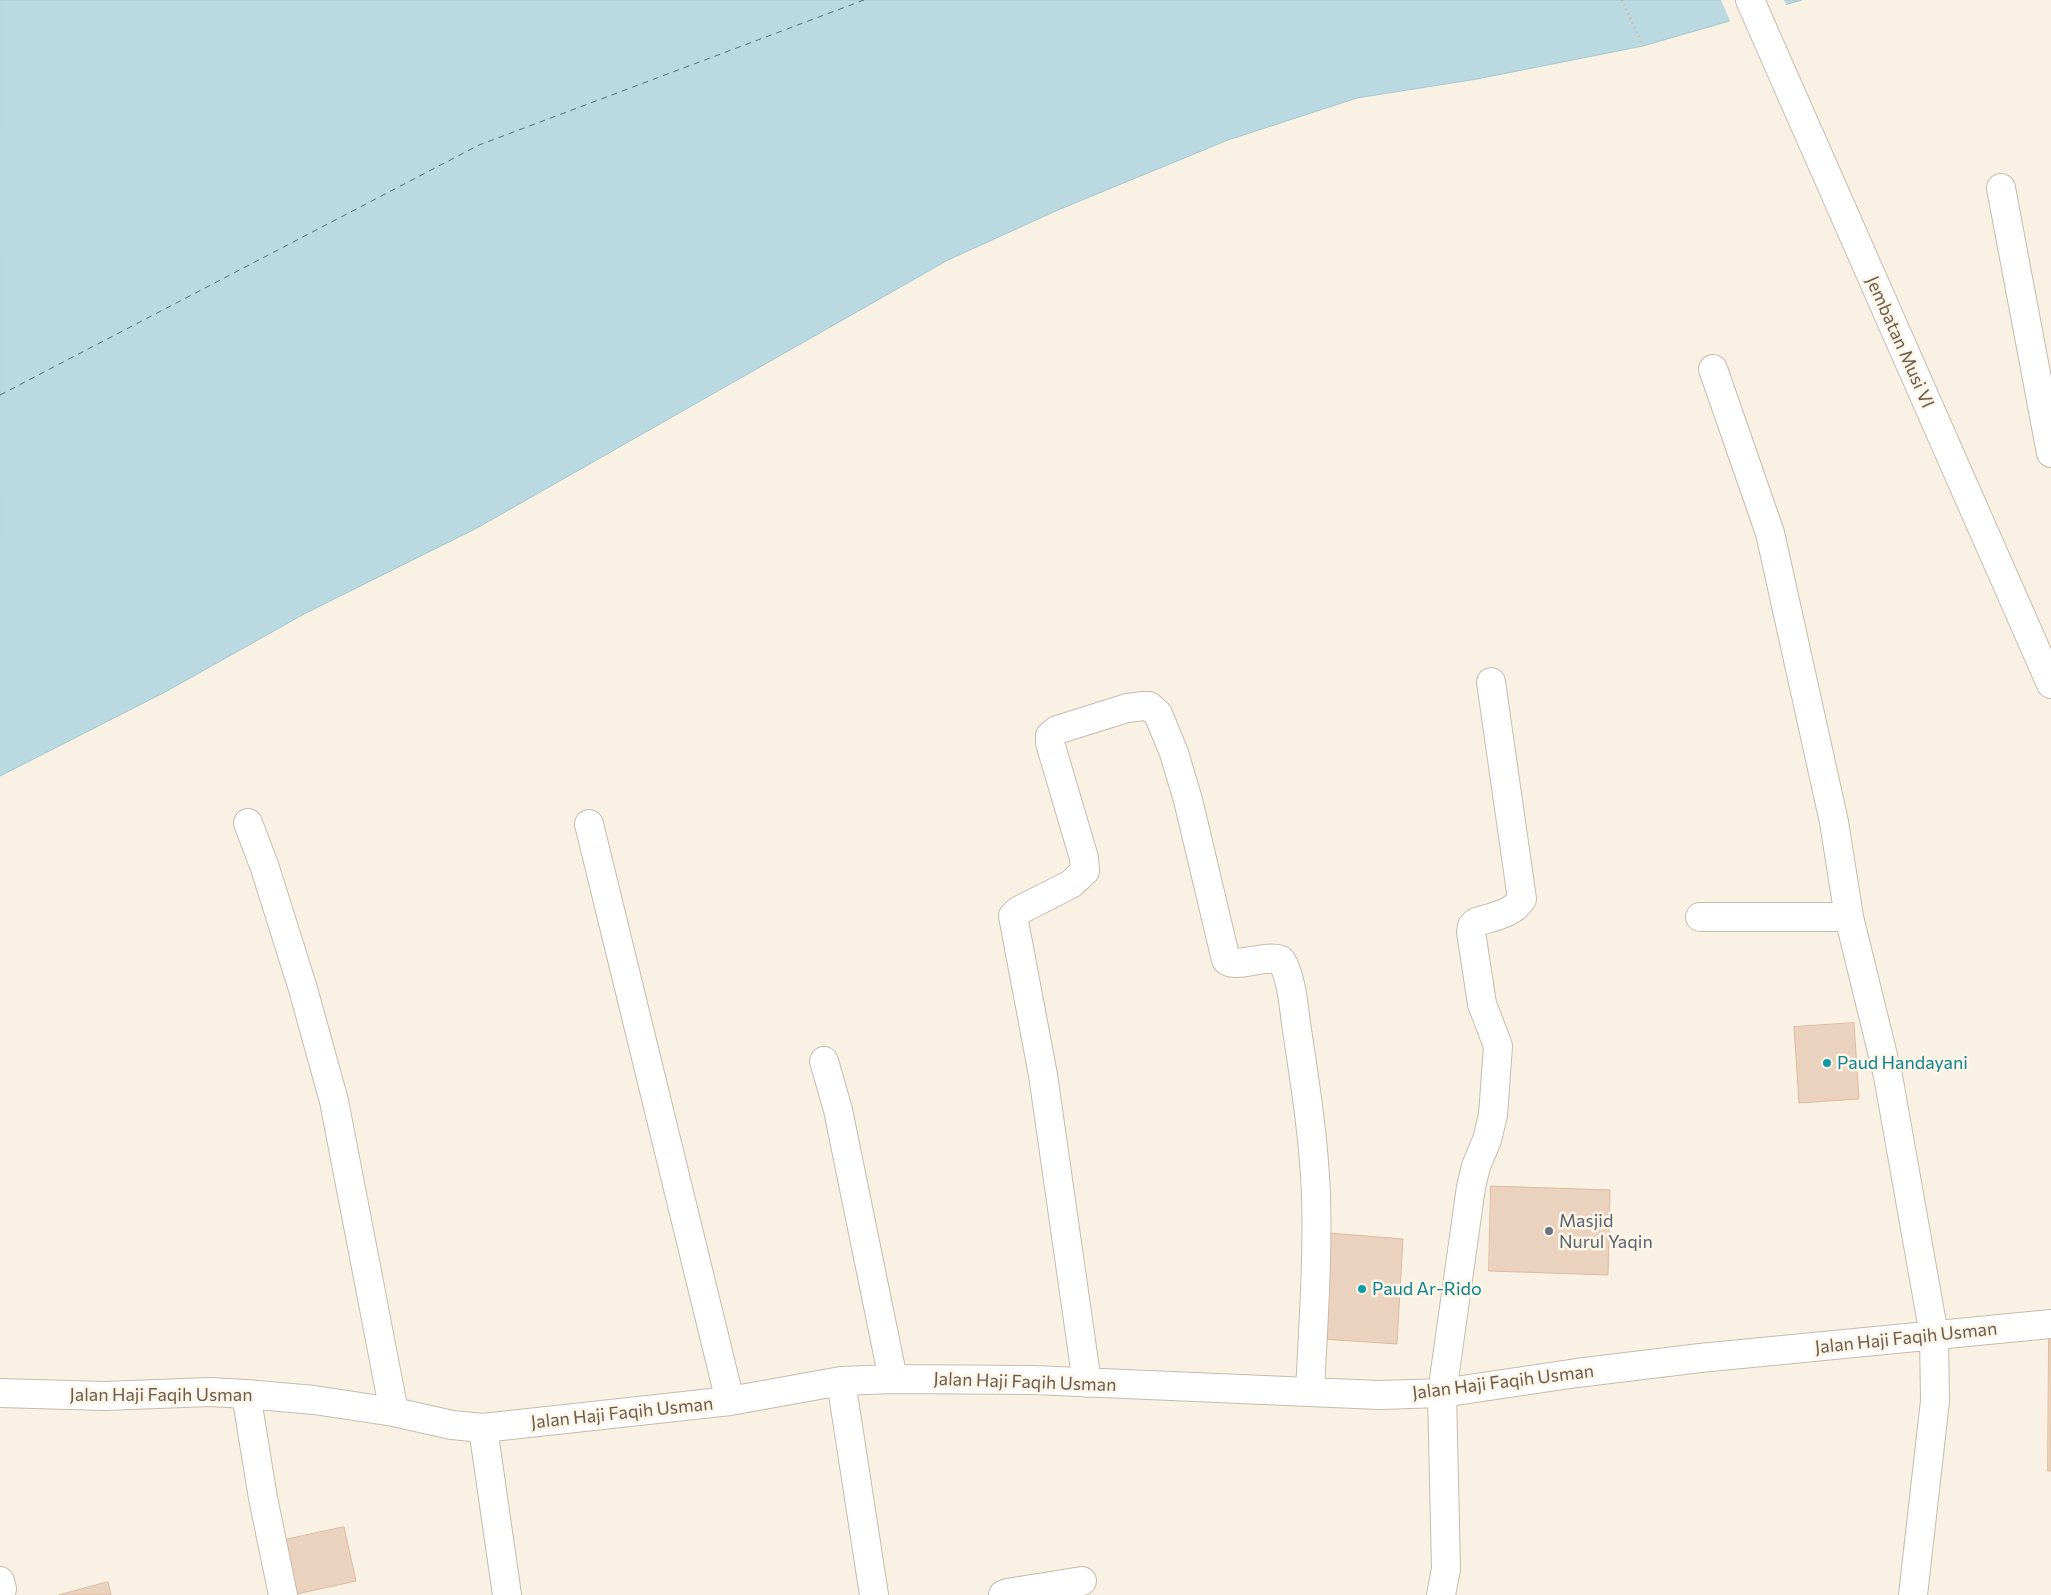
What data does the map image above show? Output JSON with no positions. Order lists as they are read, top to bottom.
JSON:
{
  "streets": {
    "street": ["Jembatan Musi VI", "Jalan Haji Faqih Usman"]
  },
  "places": ["Paud Handayani", "Masjid Nurul Yaqin", "Paud Ar-Rido"]
}
